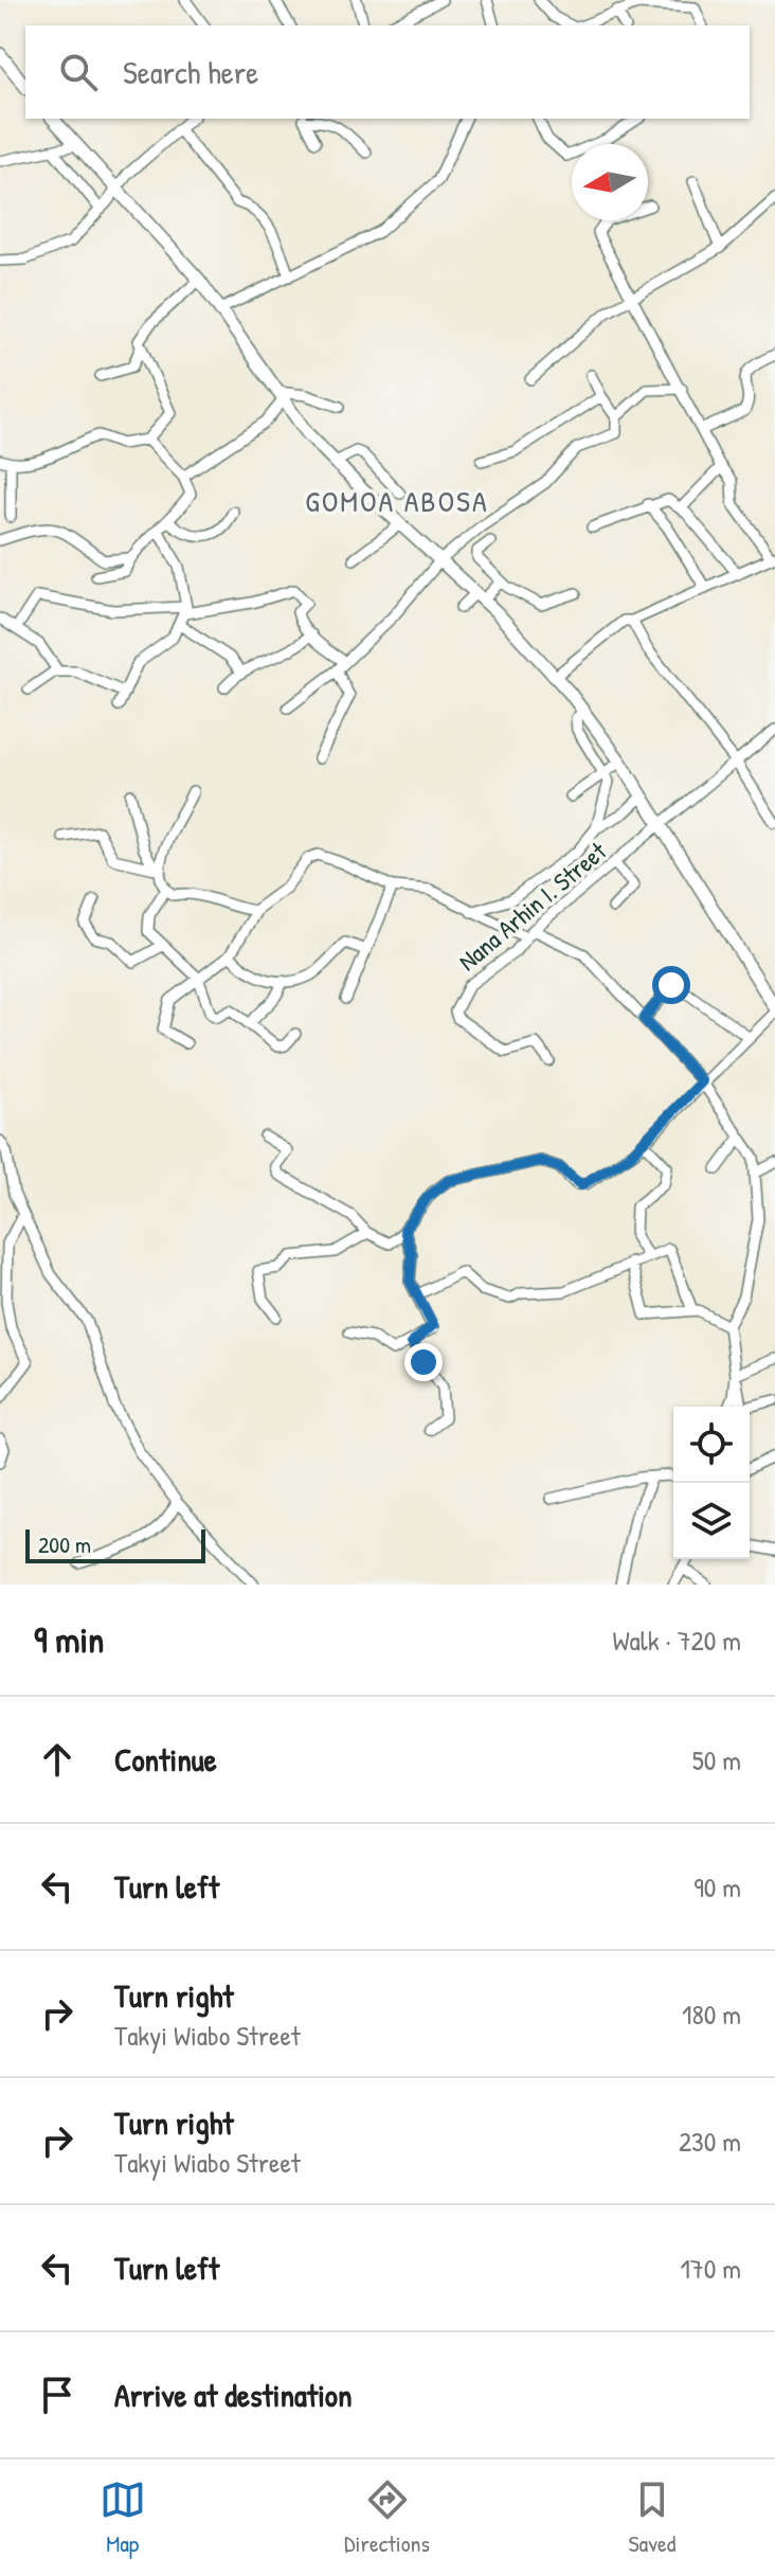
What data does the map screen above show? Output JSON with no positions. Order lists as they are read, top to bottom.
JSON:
{
  "streets": {
    "street": ["Nana Arhin I. Street"]
  },
  "districts": ["GOMOA ABOSA"],
  "scale_bar": "200 m",
  "north": "left",
  "page": {
    "search": "Search here",
    "scale": "200 m",
    "heading": ["9 min", "Walk · 720 m"],
    "list": [
      ["Continue", "50 m"],
      ["Turn left", "90 m"],
      ["Turn right", "Takyi Wiabo Street", "180 m"],
      ["Turn right", "Takyi Wiabo Street", "230 m"],
      ["Turn left", "170 m"],
      "Arrive at destination"
    ],
    "nav": ["Map", "Directions", "Saved"]
  }
}
